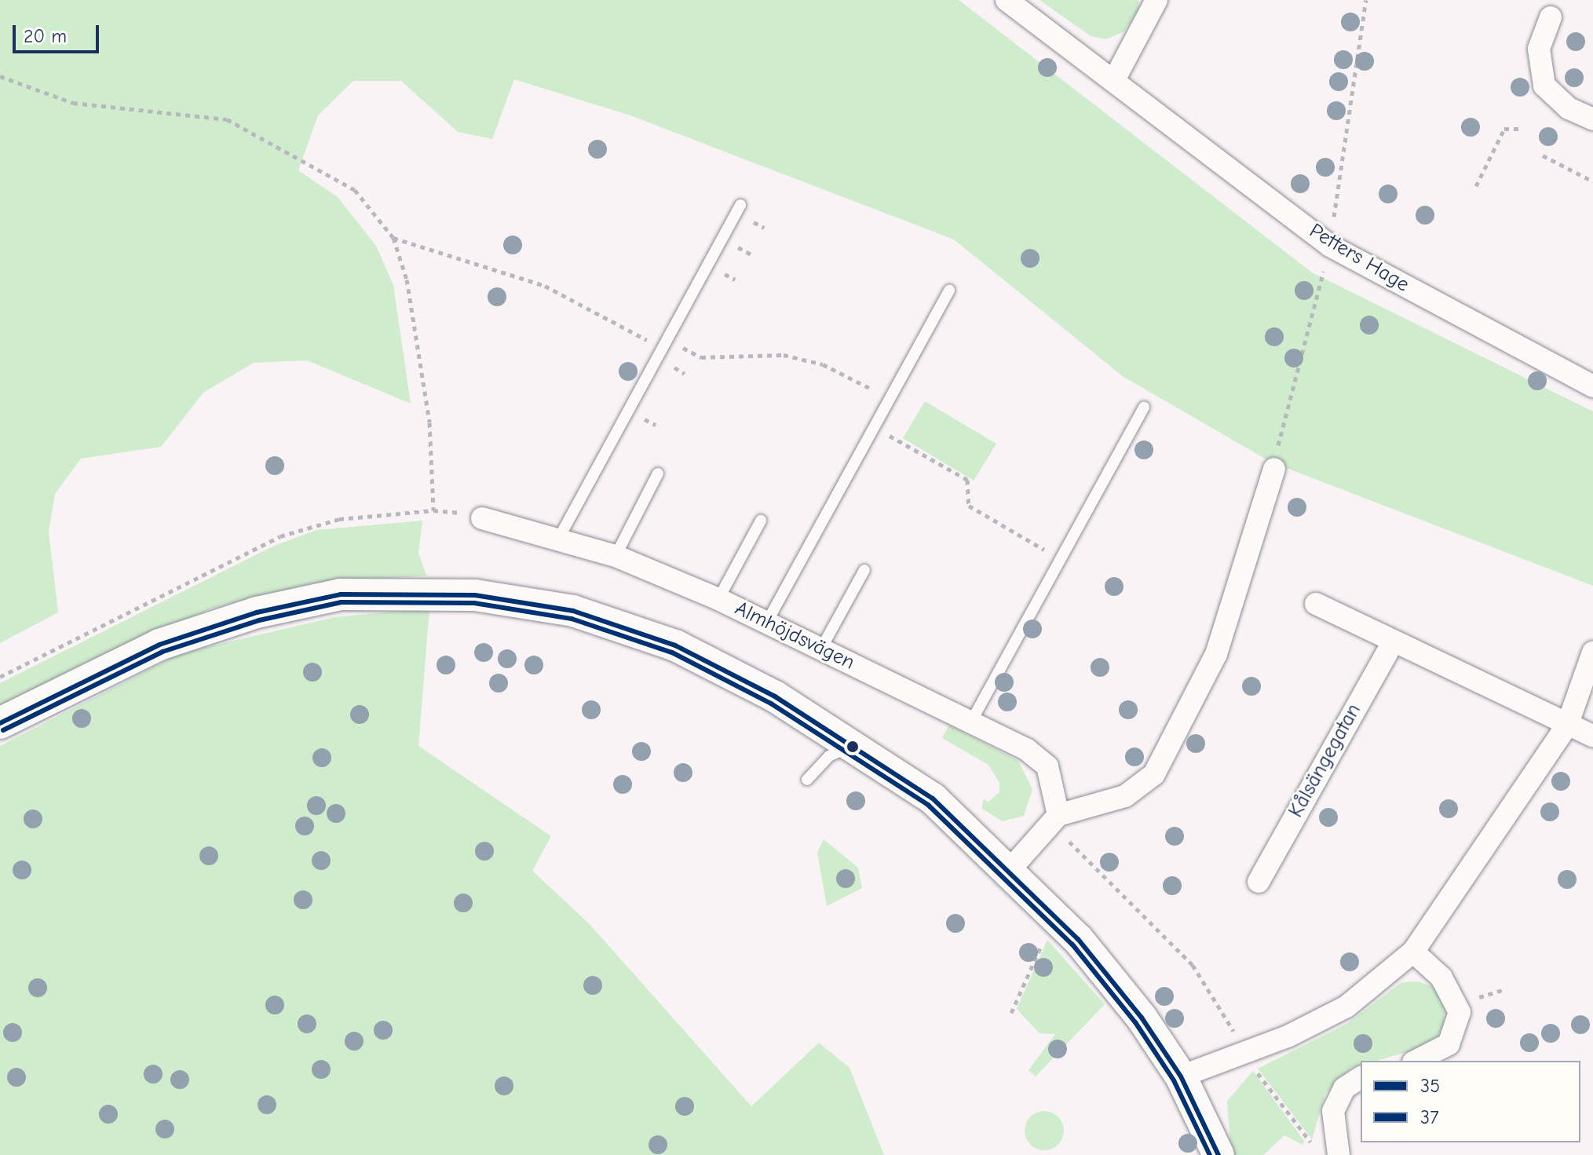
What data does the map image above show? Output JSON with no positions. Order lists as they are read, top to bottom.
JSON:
{
  "streets": {
    "street": ["Petters Hage", "Almhöjdsvägen", "Kålsängegatan"]
  },
  "lines": ["transit line 35", "transit line 37"],
  "legend": ["35", "37"],
  "scale_bar": "20 m"
}
